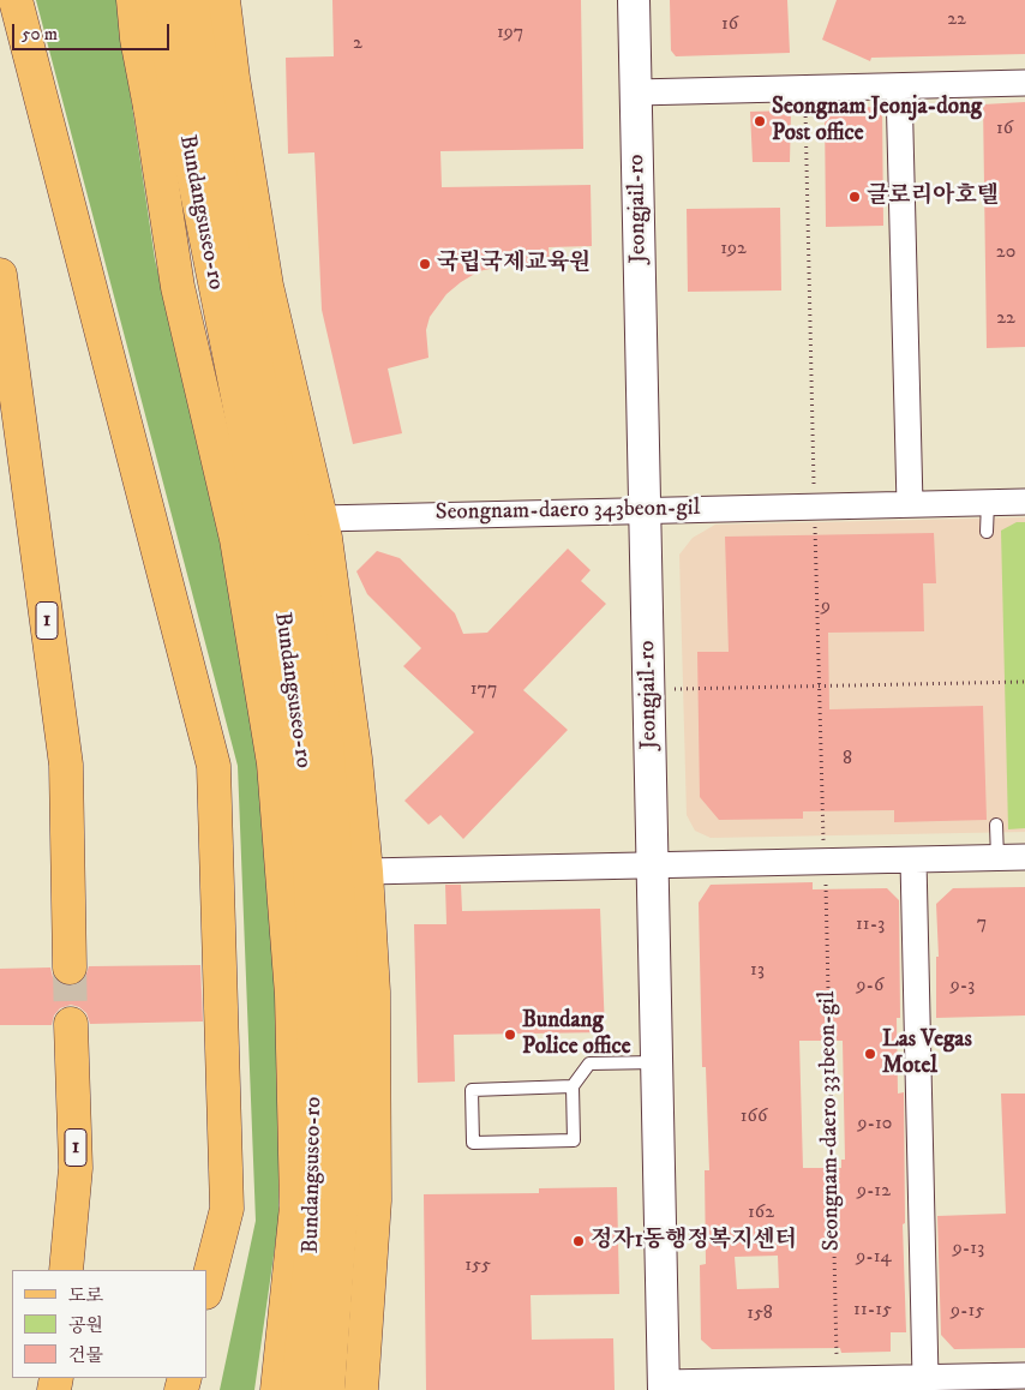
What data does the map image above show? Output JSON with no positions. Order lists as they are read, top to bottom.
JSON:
{
  "streets": {
    "main road": ["Bundangsuseo-ro", "1"],
    "street": ["Jeongjail-ro", "Seongnam-daero 343beon-gil"],
    "path": ["Seongnam-daero 331beon-gil"]
  },
  "crossings": [
    ["Jeongjail-ro", "Seongnam-daero 343beon-gil"],
    ["Seongnam-daero 343beon-gil", "Seongnam-daero 331beon-gil"]
  ],
  "places": [
    "Seongnam Jeonja-dong Post office",
    "글로리아호텔",
    "국립국제교육원",
    "Bundang Police office",
    "Las Vegas Motel",
    "정자1동행정복지센터"
  ],
  "house_numbers": [
    "22",
    "16",
    "197",
    "2",
    "16",
    "192",
    "20",
    "22",
    "9",
    "177",
    "8",
    "7",
    "11-3",
    "13",
    "9-6",
    "9-3",
    "166",
    "9-10",
    "9-12",
    "162",
    "9-13",
    "9-14",
    "155",
    "11-15",
    "9-15",
    "158"
  ],
  "legend": ["도로", "공원", "건물"],
  "scale_bar": "50 m"
}
